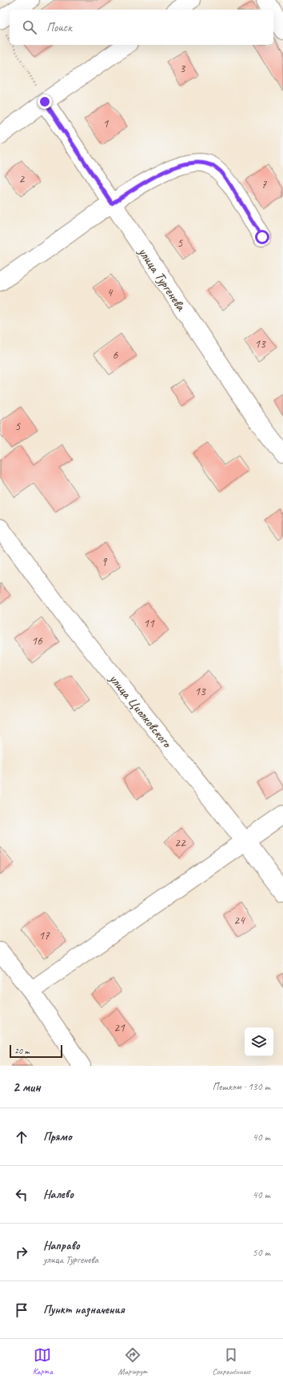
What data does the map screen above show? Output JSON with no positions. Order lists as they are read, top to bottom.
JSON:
{
  "streets": {
    "street": ["улица Тургенева", "улица Циолковского"]
  },
  "house_numbers": [
    "3",
    "1",
    "2",
    "7",
    "5",
    "4",
    "13",
    "6",
    "5",
    "9",
    "11",
    "16",
    "13",
    "22",
    "24",
    "17",
    "21"
  ],
  "scale_bar": "20 m",
  "page": {
    "search": "Поиск",
    "scale": "20 m",
    "heading": ["2 мин", "Пешком · 130 m"],
    "list": [
      ["Прямо", "40 m"],
      ["Налево", "40 m"],
      ["Направо", "улица Тургенева", "50 m"],
      "Пункт назначения"
    ],
    "nav": ["Карта", "Маршрут", "Сохранённые"]
  }
}
